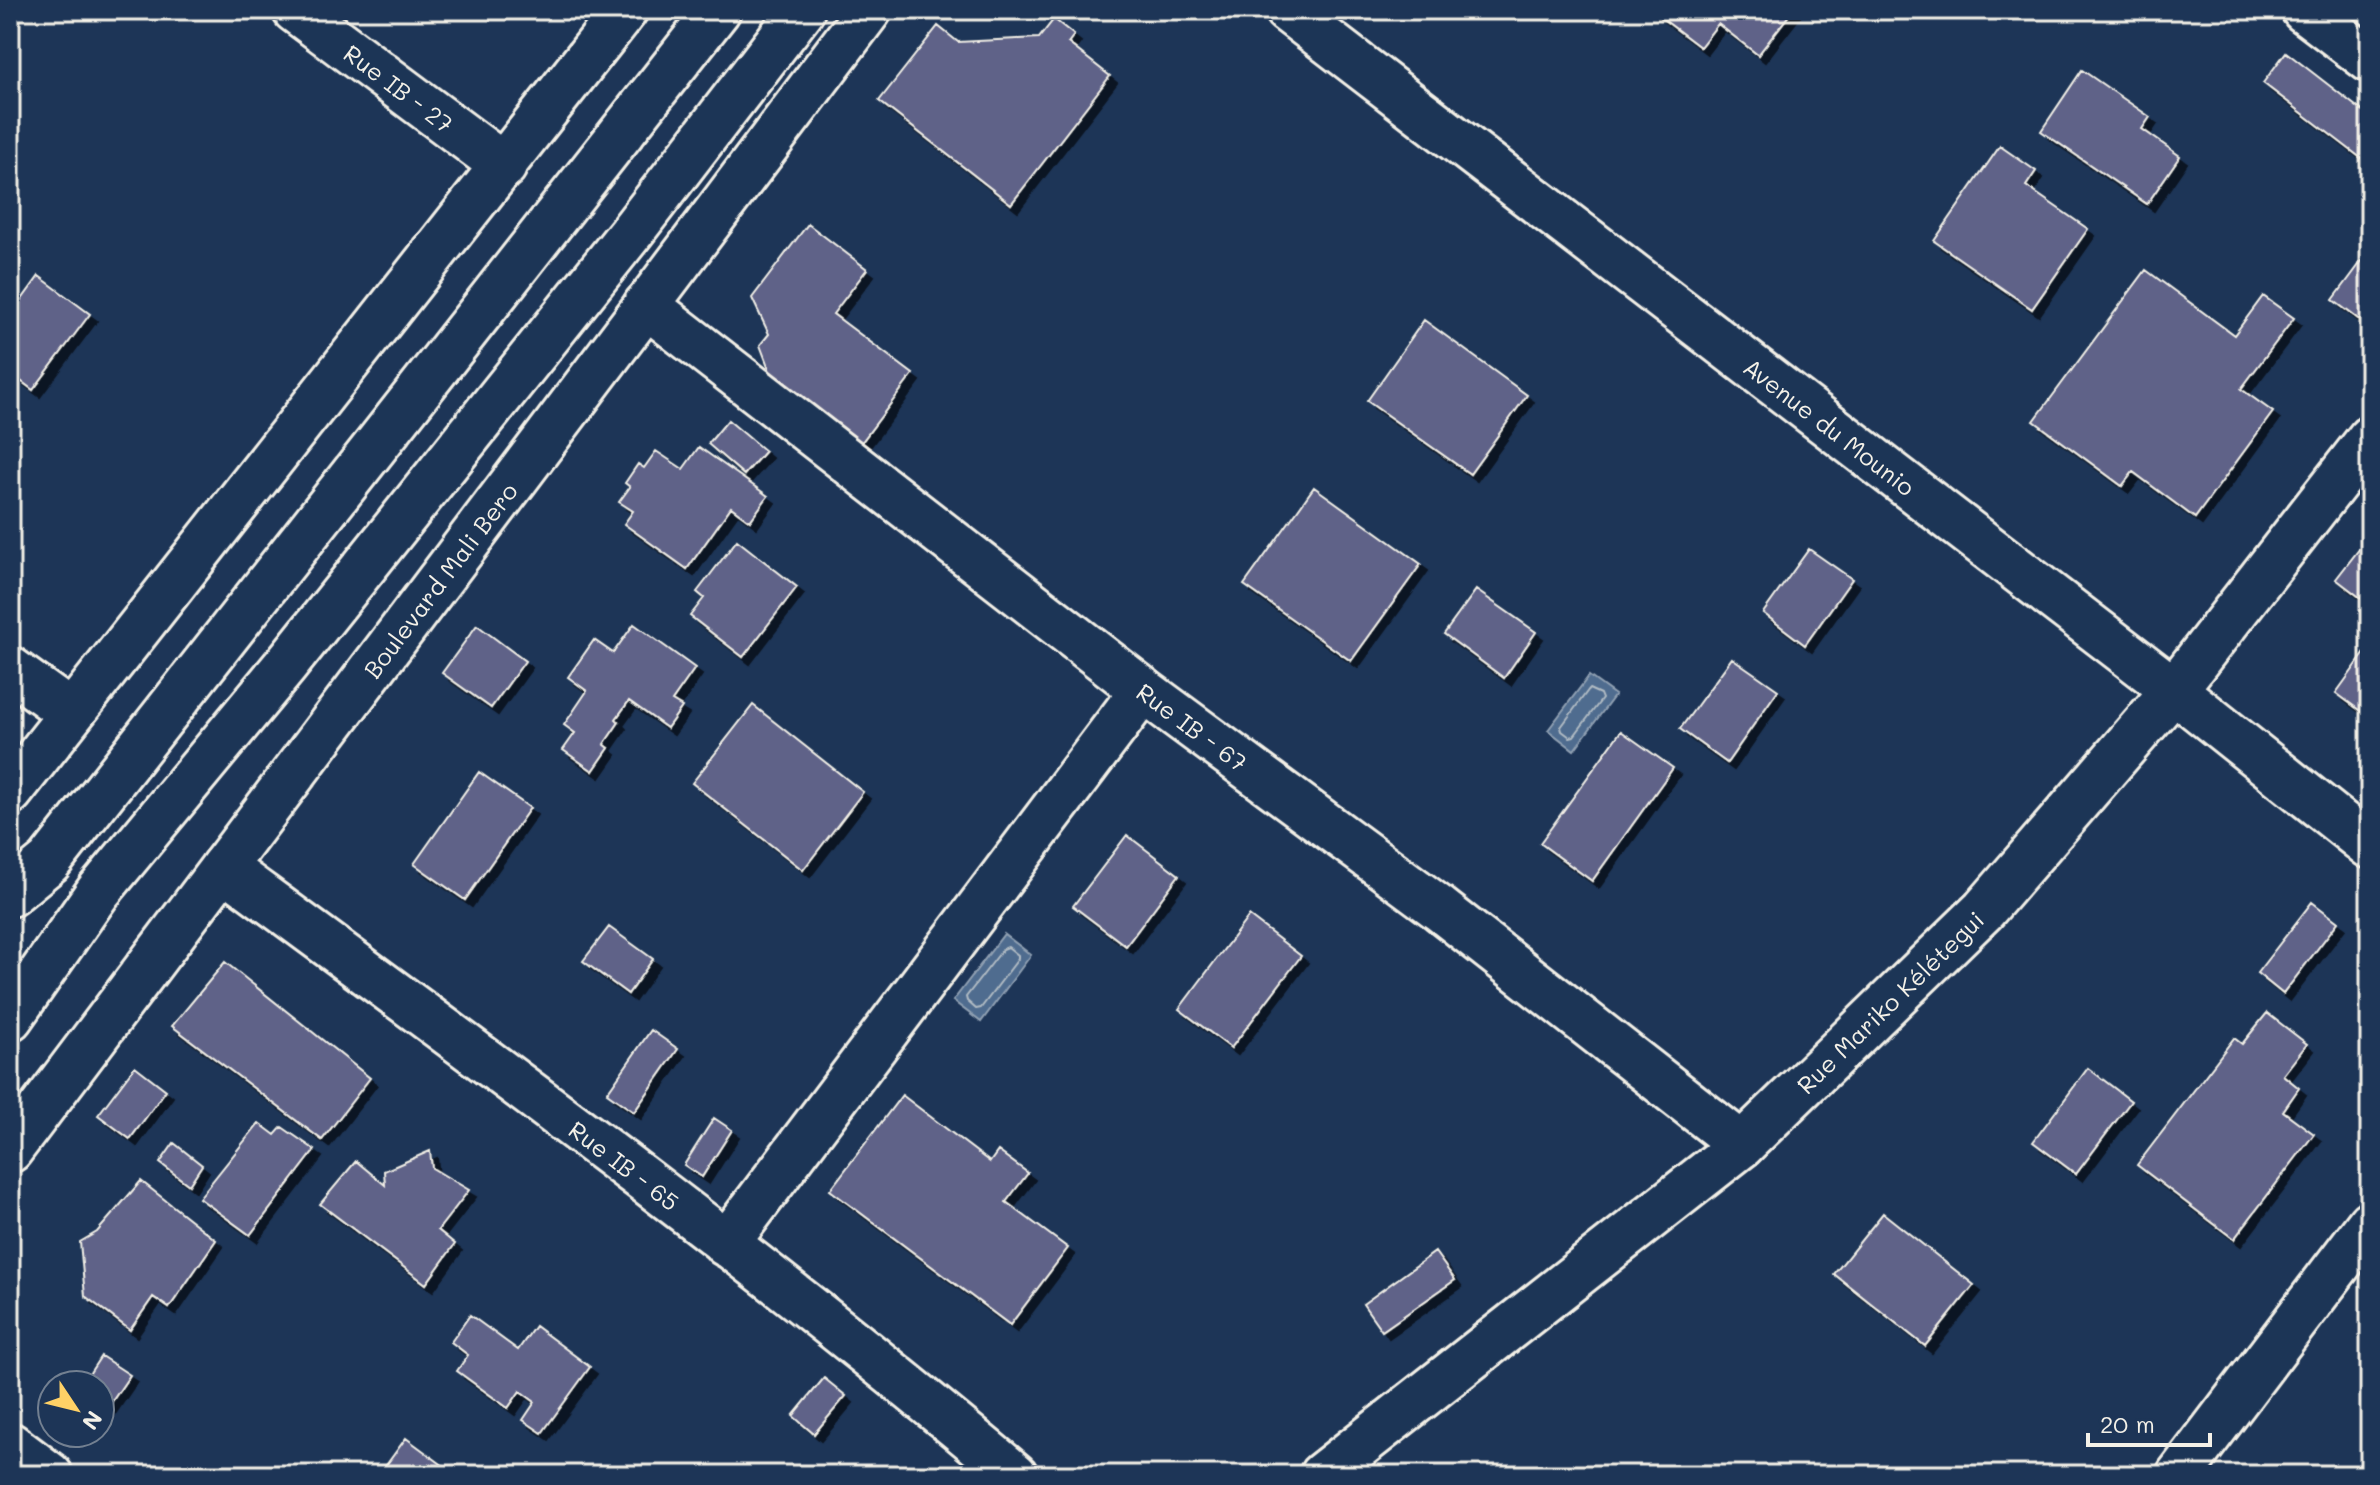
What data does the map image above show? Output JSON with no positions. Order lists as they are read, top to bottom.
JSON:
{
  "streets": {
    "street": [
      "Rue IB - 27",
      "Avenue du Mounio",
      "Boulevard Mali Bero",
      "Rue IB - 67",
      "Rue Mariko Kélétegui",
      "Rue IB - 65"
    ]
  },
  "crossings": [
    ["Avenue du Mounio", "Rue Mariko Kélétegui"],
    ["Boulevard Mali Bero", "Rue IB - 67"],
    ["Boulevard Mali Bero", "Rue IB - 65"],
    ["Rue IB - 67", "Rue Mariko Kélétegui"]
  ],
  "scale_bar": "20 m",
  "north": "bottom right"
}
